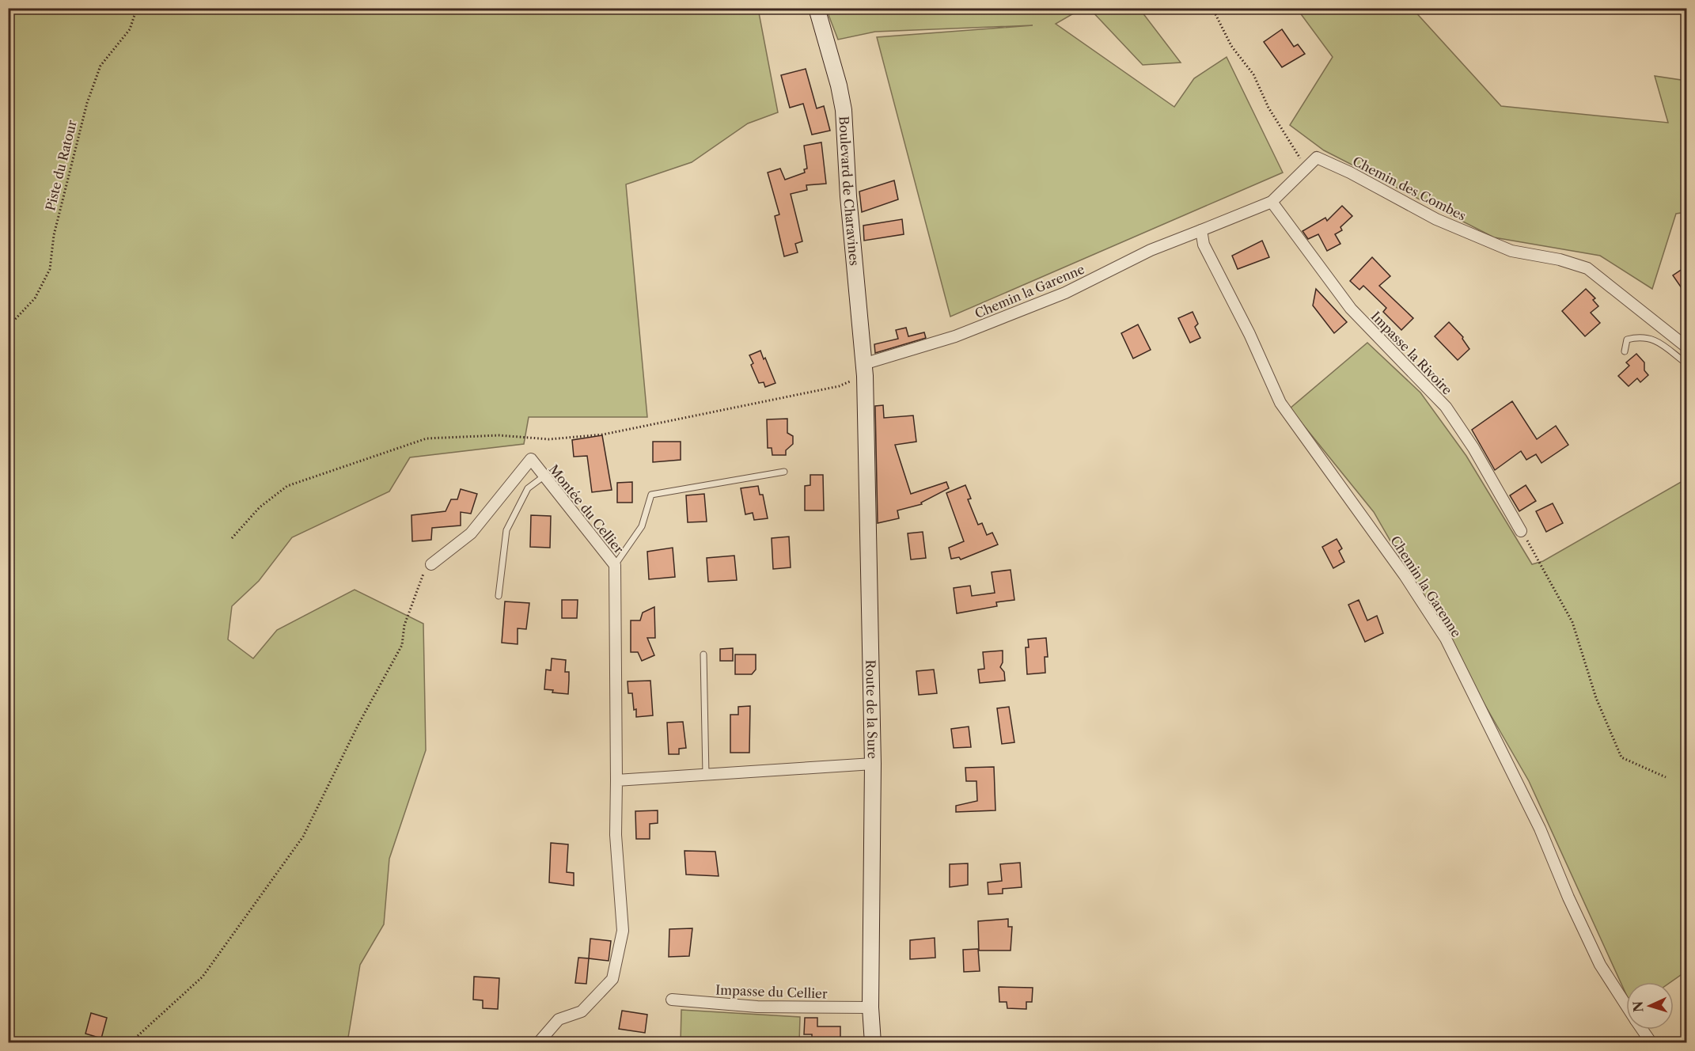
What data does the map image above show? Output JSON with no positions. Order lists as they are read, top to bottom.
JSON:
{
  "streets": {
    "main road": ["Boulevard de Charavines", "Route de la Sure"],
    "street": [
      "Chemin des Combes",
      "Chemin la Garenne",
      "Impasse la Rivoire",
      "Montée du Cellier",
      "Impasse du Cellier"
    ],
    "path": ["Piste du Ratour"]
  },
  "crossings": [
    ["Chemin des Combes", "Chemin la Garenne"],
    ["Boulevard de Charavines", "Chemin la Garenne"],
    ["Boulevard de Charavines", "Route de la Sure"],
    ["Chemin la Garenne", "Impasse la Rivoire"],
    ["Chemin la Garenne", "Route de la Sure"],
    ["Route de la Sure", "Impasse du Cellier"]
  ],
  "north": "left"
}
